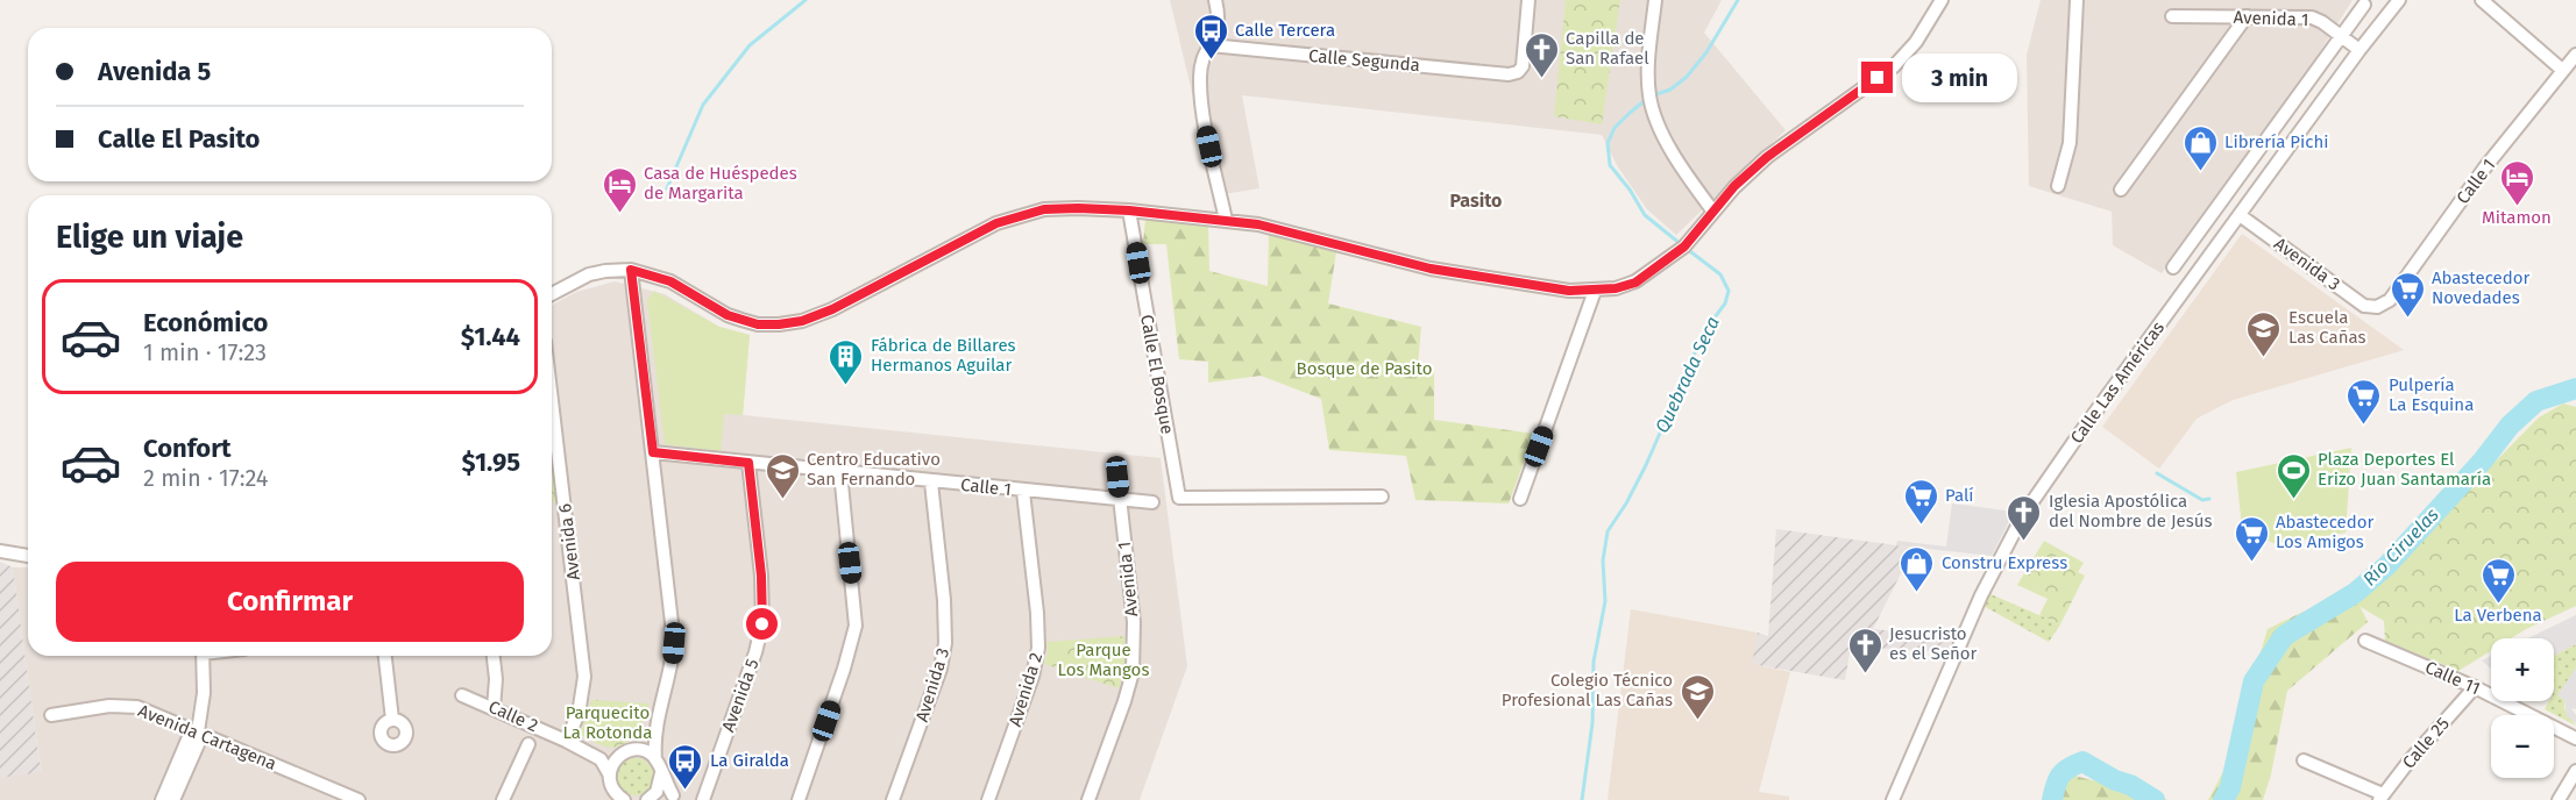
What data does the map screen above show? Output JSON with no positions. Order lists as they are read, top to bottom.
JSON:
{
  "streets": {
    "street": [
      "Avenida 1",
      "Calle Segunda",
      "Calle 1",
      "Avenida 3",
      "Calle El Bosque",
      "Calle Las Américas",
      "Avenida 6",
      "Calle 11",
      "Avenida 2",
      "Avenida 5",
      "Calle 2",
      "Avenida Cartagena",
      "Calle 25"
    ]
  },
  "crossings": [
    ["Avenida 1", "Calle 1"],
    ["Avenida 1", "Calle Las Américas"],
    ["Calle 1", "Avenida 3"],
    ["Calle 1", "Avenida 2"],
    ["Calle 1", "Avenida 5"],
    ["Avenida 3", "Calle Las Américas"],
    ["Avenida 6", "Calle 2"],
    ["Calle 11", "Calle 25"]
  ],
  "districts": ["Pasito"],
  "water": ["Quebrada Seca", "Río Ciruelas"],
  "parks": ["Bosque de Pasito", "Parque Los Mangos", "Parquecito La Rotonda"],
  "places": {
    "bus stop": ["Calle Tercera", "La Giralda"],
    "church": ["Capilla de San Rafael", "Iglesia Apostólica del Nombre de Jesús", "Jesucristo es el Señor"],
    "shop": ["Librería Pichi", "Constru Express"],
    "hotel": ["Mitamon", "Casa de Huéspedes de Margarita"],
    "supermarket": [
      "Abastecedor Novedades",
      "Pulpería La Esquina",
      "Palí",
      "Abastecedor Los Amigos",
      "La Verbena"
    ],
    "school or university": ["Escuela Las Cañas", "Centro Educativo San Fernando", "Colegio Técnico Profesional Las Cañas"],
    "building": ["Fábrica de Billares Hermanos Aguilar"],
    "sports": ["Plaza Deportes El Erizo Juan Santamaría"]
  },
  "page": {
    "banner": ["Avenida 5", "Calle El Pasito"],
    "bubble": "3 min",
    "heading": "Elige un viaje",
    "list": [
      {
        "name": "Económico",
        "note": "1 min · 17:23",
        "value": "$1.44"
      },
      {
        "name": "Confort",
        "note": "2 min · 17:24",
        "value": "$1.95"
      }
    ],
    "buttons": "Confirmar",
    "map_buttons": ["+", "−"]
  }
}
